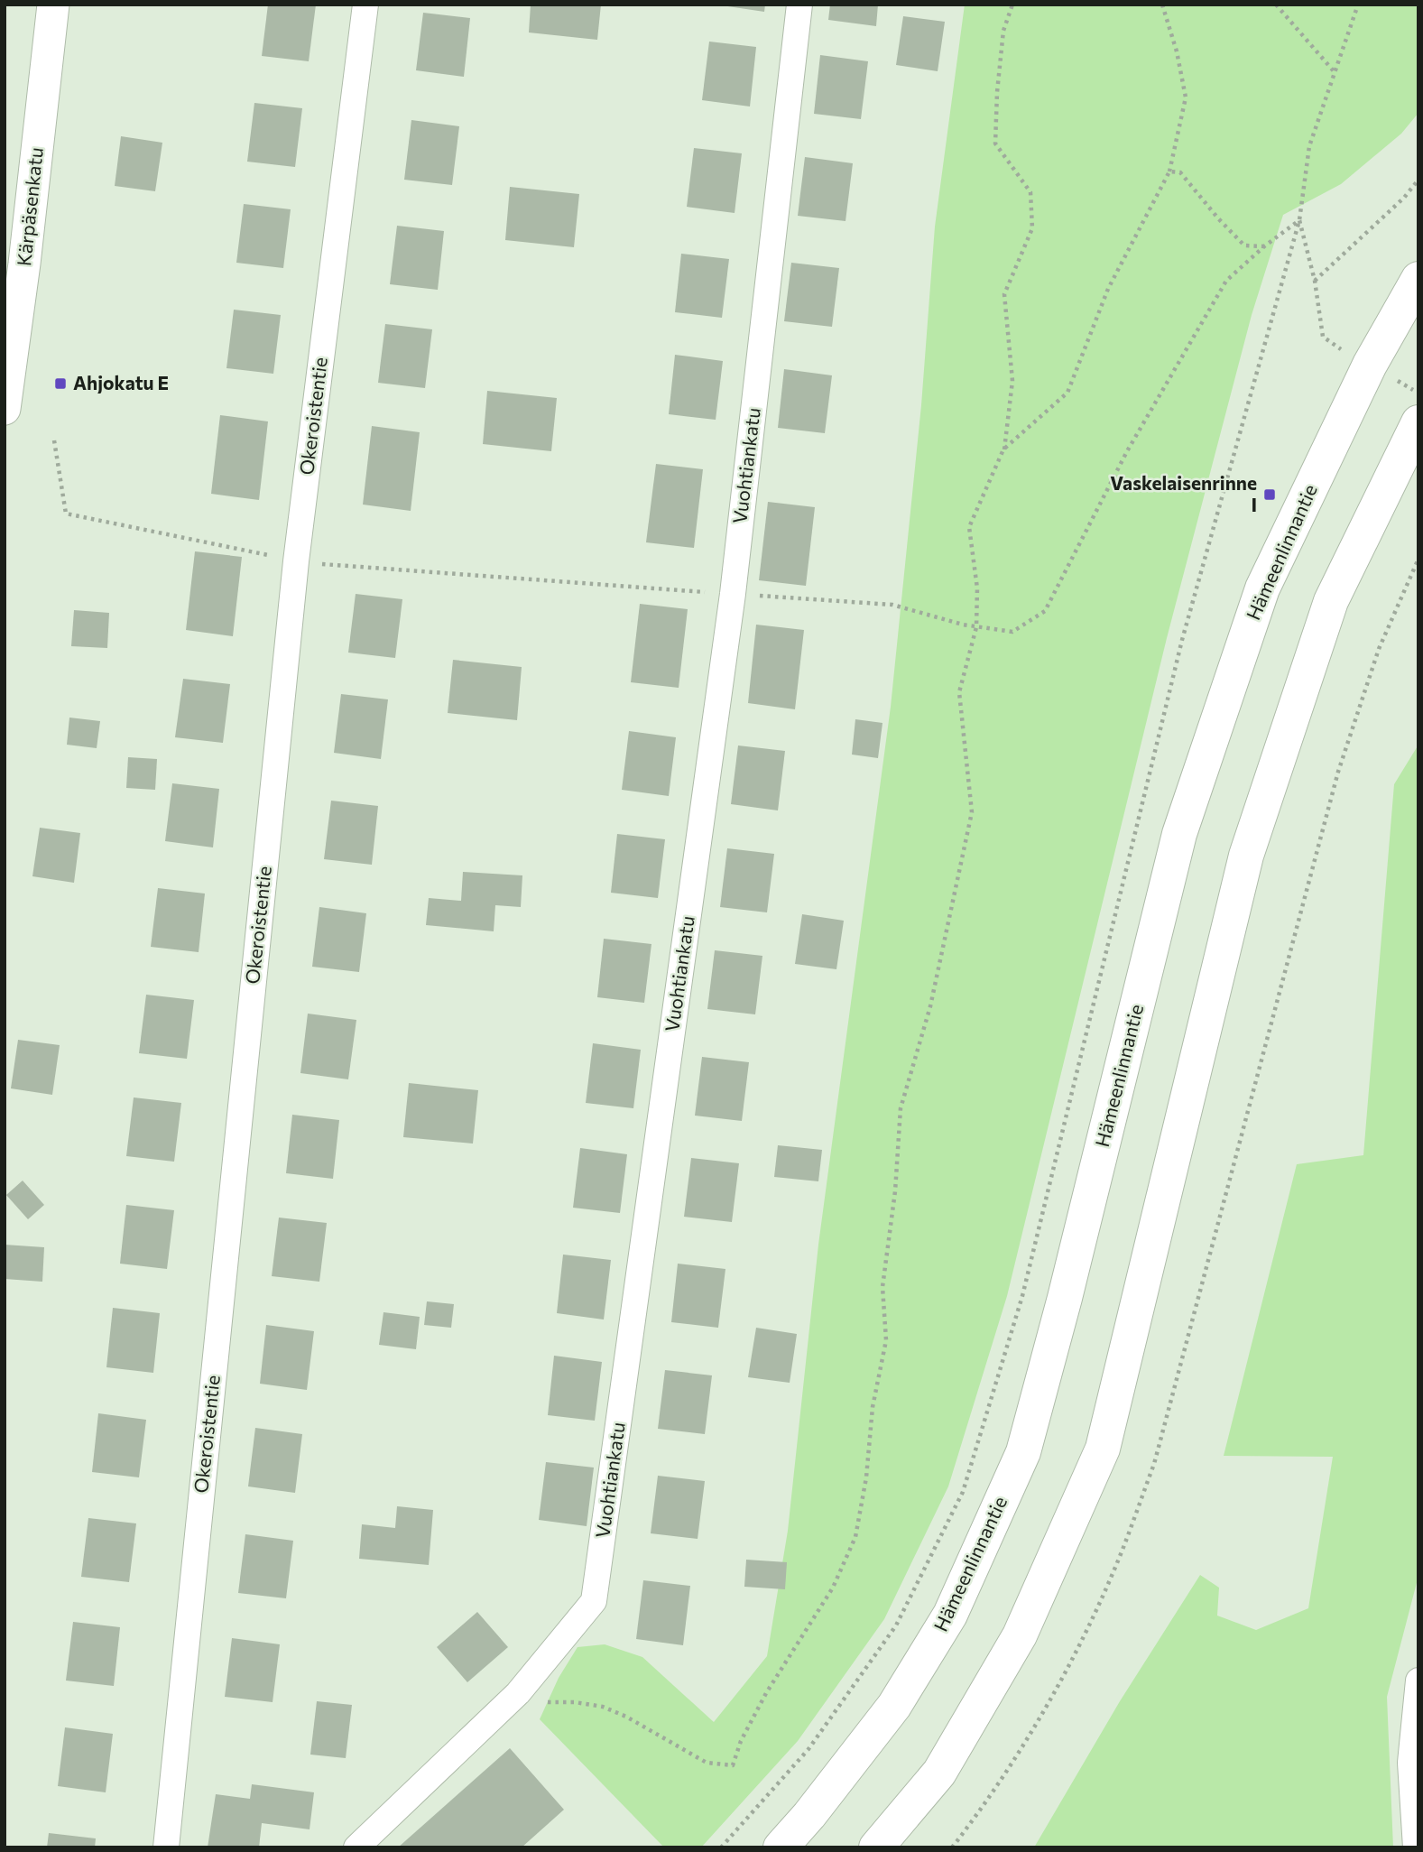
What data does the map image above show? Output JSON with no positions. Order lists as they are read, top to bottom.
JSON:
{
  "streets": {
    "main road": ["Hämeenlinnantie"],
    "street": ["Kärpäsenkatu", "Okeroistentie", "Vuohtiankatu"]
  },
  "places": {
    "transit": ["Ahjokatu E", "Vaskelaisenrinne I"]
  }
}
